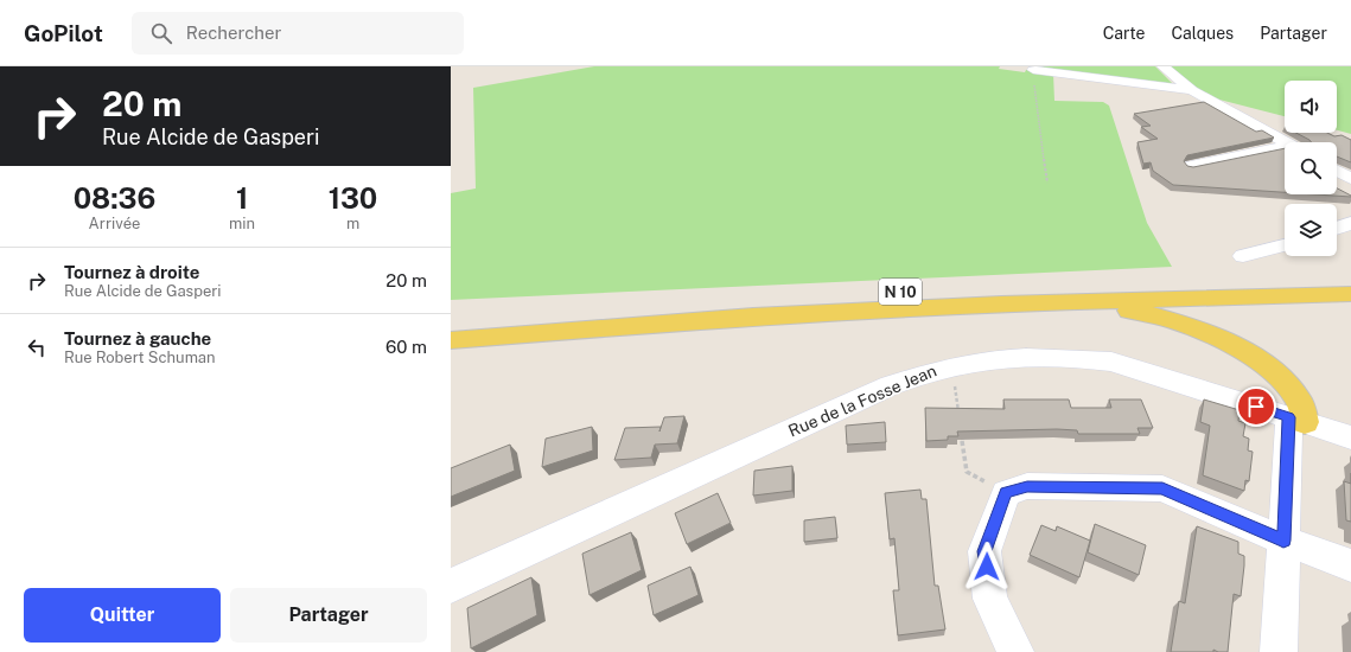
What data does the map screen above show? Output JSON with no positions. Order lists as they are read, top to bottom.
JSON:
{
  "streets": {
    "main road": ["N 10"],
    "street": ["Rue de la Fosse Jean"]
  },
  "page": {
    "header": "GoPilot",
    "search": "Rechercher",
    "nav": ["Carte", "Calques", "Partager"],
    "turn": ["20 m", "Rue Alcide de Gasperi"],
    "eta": [
      "08:36",
      "Arrivée",
      "1",
      "min",
      "130",
      "m"
    ],
    "list": [
      {
        "name": "Tournez à droite",
        "note": "Rue Alcide de Gasperi",
        "value": "20 m"
      },
      {
        "name": "Tournez à gauche",
        "note": "Rue Robert Schuman",
        "value": "60 m"
      }
    ],
    "buttons": ["Quitter", "Partager"]
  }
}
